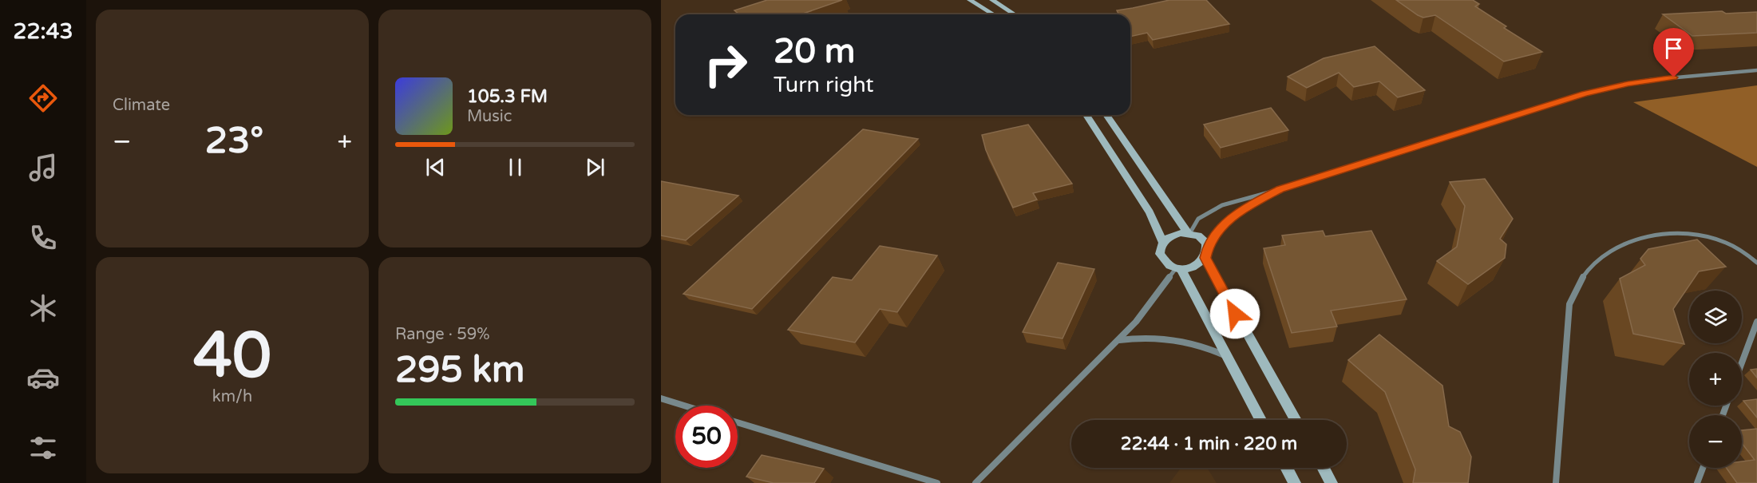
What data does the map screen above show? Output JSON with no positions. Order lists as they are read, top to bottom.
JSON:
{
  "page": {
    "tabs": "22:43",
    "tile": [
      "Climate",
      ["40", "km/h"],
      ["Range · 59%", "295 km"]
    ],
    "turn": ["20 m", "Turn right"],
    "song": ["105.3 FM", "Music"],
    "heat": ["−", "23°", "+"],
    "map_buttons": ["+", "−"],
    "limit": "50",
    "trip": "22:44 · 1 min · 220 m"
  }
}
